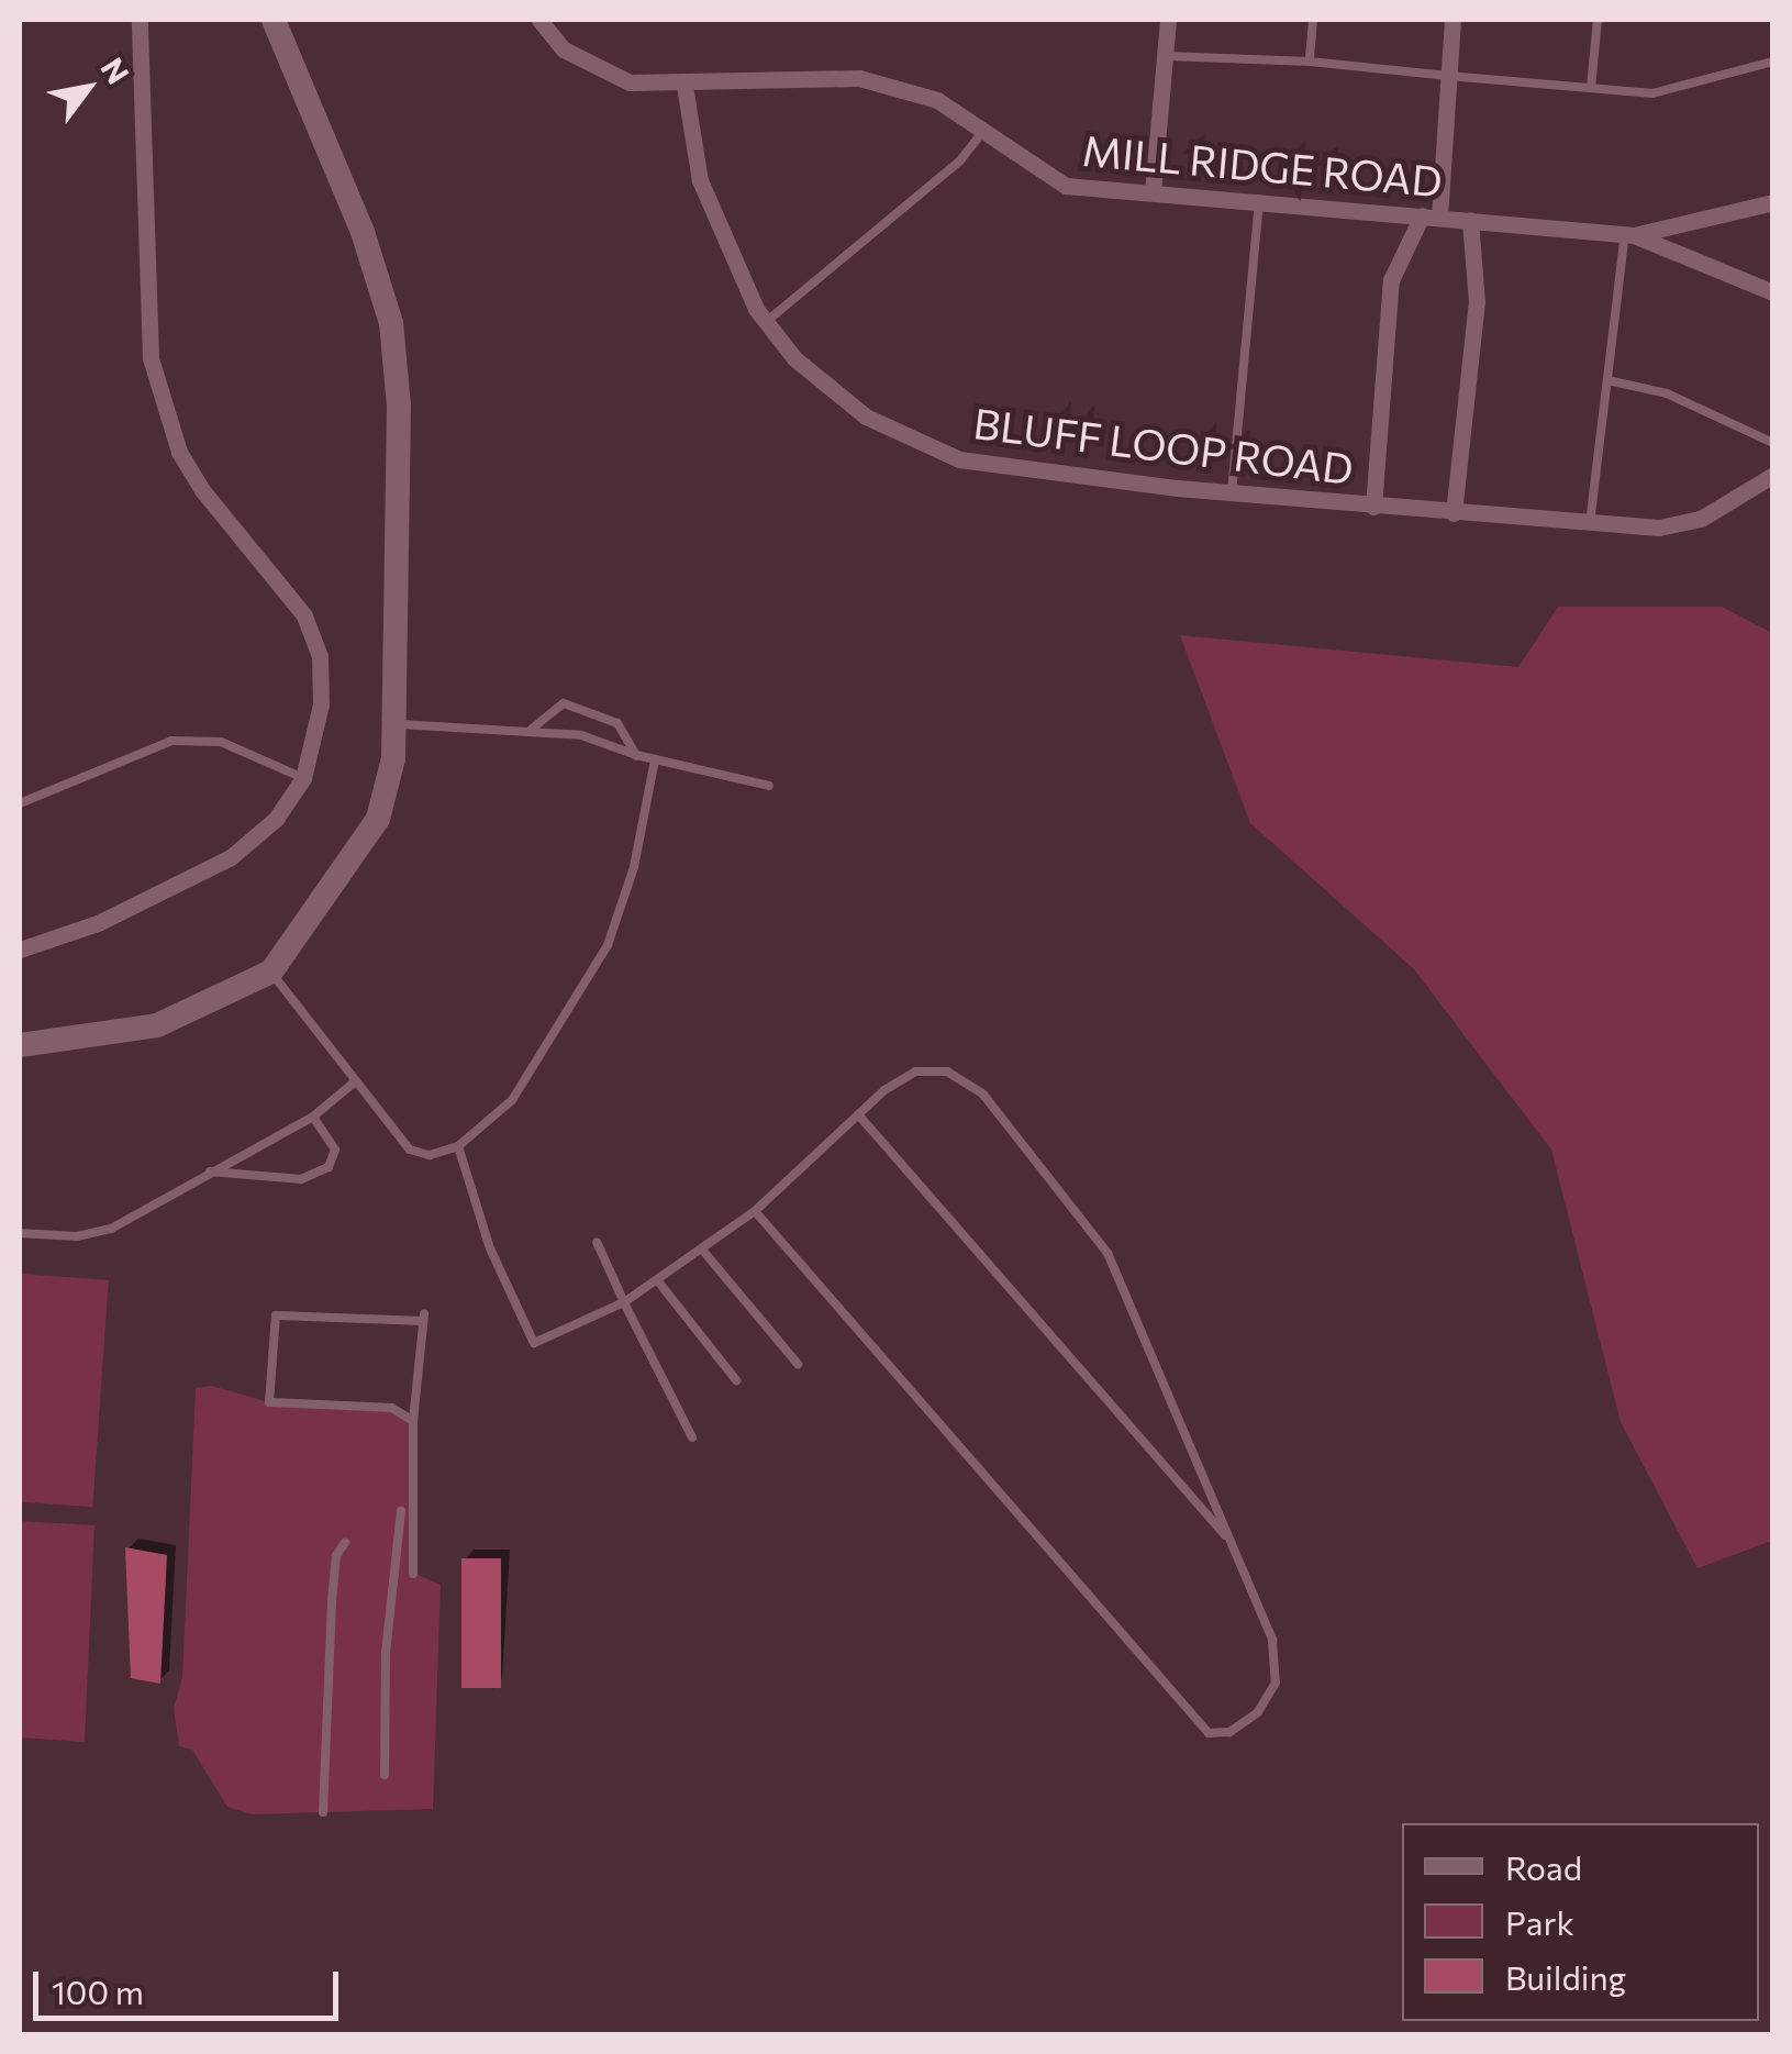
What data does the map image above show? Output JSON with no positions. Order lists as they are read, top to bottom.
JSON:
{
  "streets": {
    "street": ["MILL RIDGE ROAD", "BLUFF LOOP ROAD"]
  },
  "crossings": [
    ["MILL RIDGE ROAD", "BLUFF LOOP ROAD"]
  ],
  "legend": ["Road", "Park", "Building"],
  "scale_bar": "100 m",
  "north": "top right"
}
